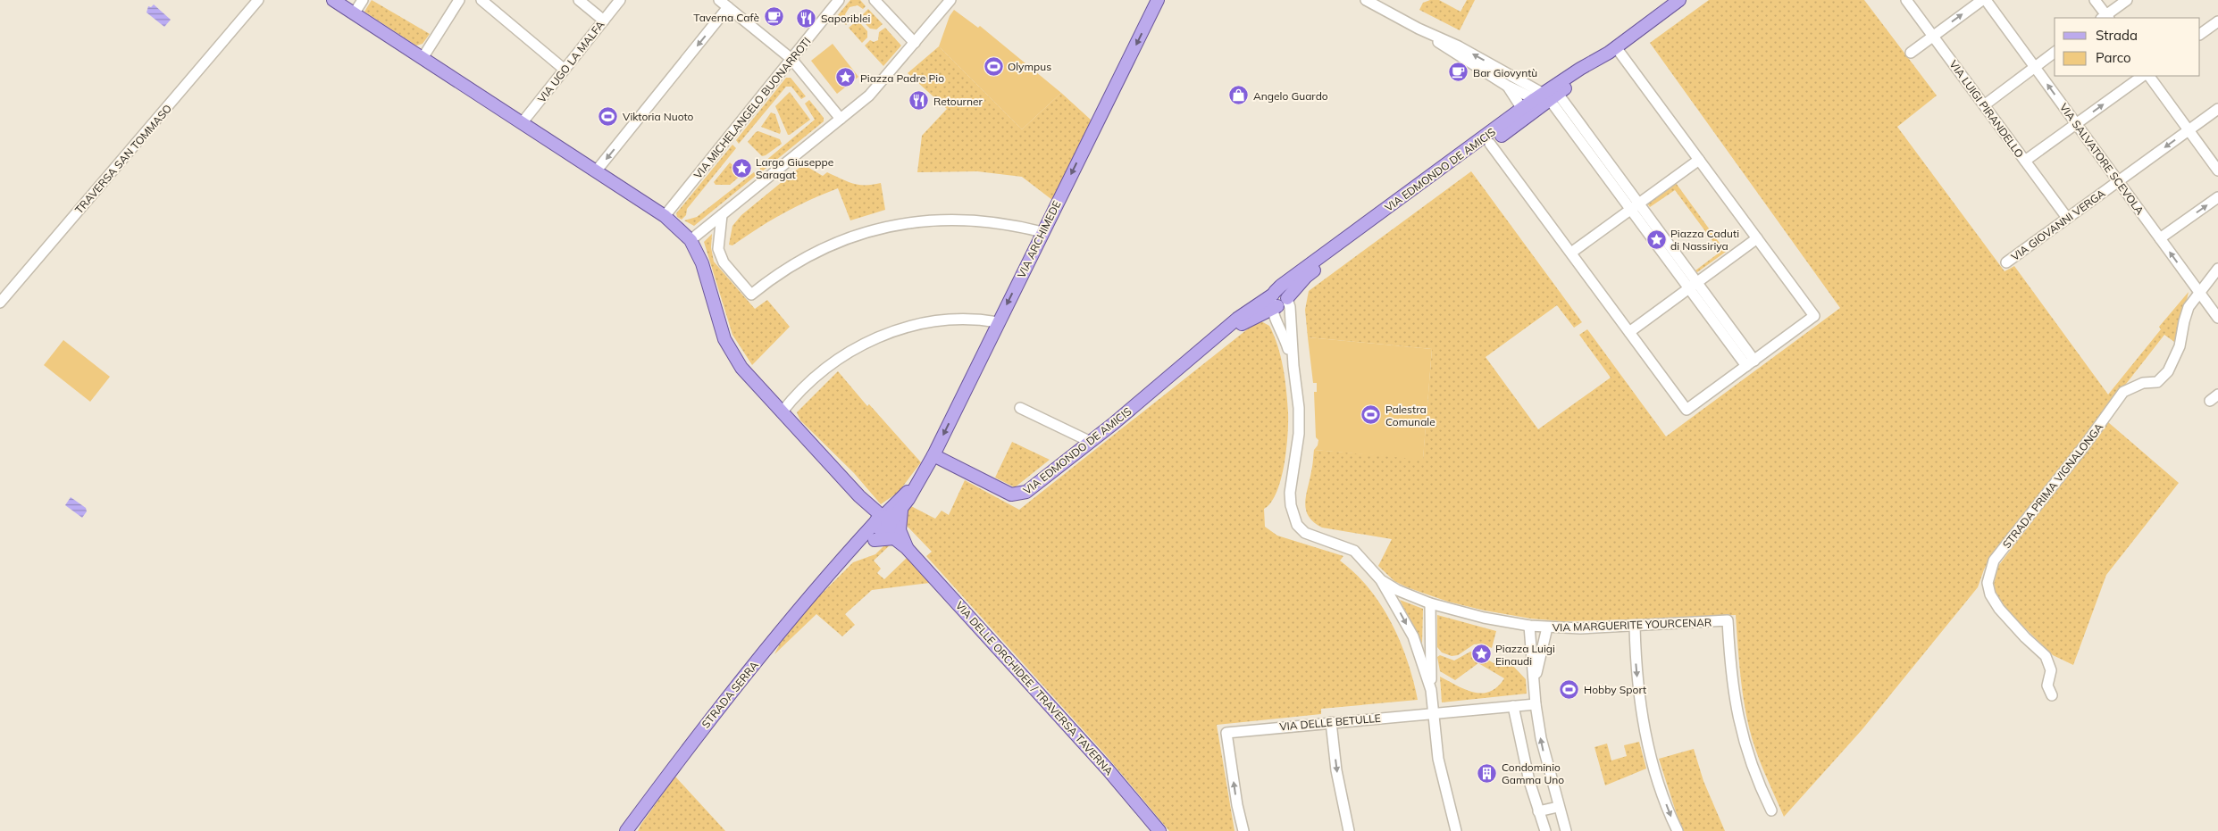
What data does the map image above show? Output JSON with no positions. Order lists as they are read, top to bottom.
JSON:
{
  "streets": {
    "main road": [
      "VIA EDMONDO DE AMICIS",
      "VIA ARCHIMEDE",
      "VIA DELLE ORCHIDEE / TRAVERSA TAVERNA",
      "STRADA SERRA"
    ],
    "street": [
      "VIA UGO LA MALFA",
      "VIA MICHELANGELO BUONARROTI",
      "VIA LUIGI PIRANDELLO",
      "TRAVERSA SAN TOMMASO",
      "VIA SALVATORE SCEVOLA",
      "VIA GIOVANNI VERGA",
      "STRADA PRIMA VIGNALONGA",
      "VIA MARGUERITE YOURCENAR",
      "VIA DELLE BETULLE"
    ]
  },
  "crossings": [
    ["VIA LUIGI PIRANDELLO", "VIA GIOVANNI VERGA"],
    ["VIA SALVATORE SCEVOLA", "VIA GIOVANNI VERGA"],
    ["VIA SALVATORE SCEVOLA", "STRADA PRIMA VIGNALONGA"],
    ["VIA EDMONDO DE AMICIS", "VIA ARCHIMEDE"],
    ["VIA DELLE ORCHIDEE / TRAVERSA TAVERNA", "STRADA SERRA"]
  ],
  "one_way": ["VIA ARCHIMEDE"],
  "places": {
    "cafe": ["Taverna Cafè", "Bar Giovyntù"],
    "restaurant": ["Saporiblei", "Retourner"],
    "sports": [
      "Olympus",
      "Viktoria Nuoto",
      "Palestra Comunale",
      "Hobby Sport"
    ],
    "place": [
      "Piazza Padre Pio",
      "Largo Giuseppe Saragat",
      "Piazza Caduti di Nassiriya",
      "Piazza Luigi Einaudi"
    ],
    "shop": ["Angelo Guardo"],
    "building": ["Condominio Gamma Uno"]
  },
  "legend": ["Strada", "Parco"]
}
